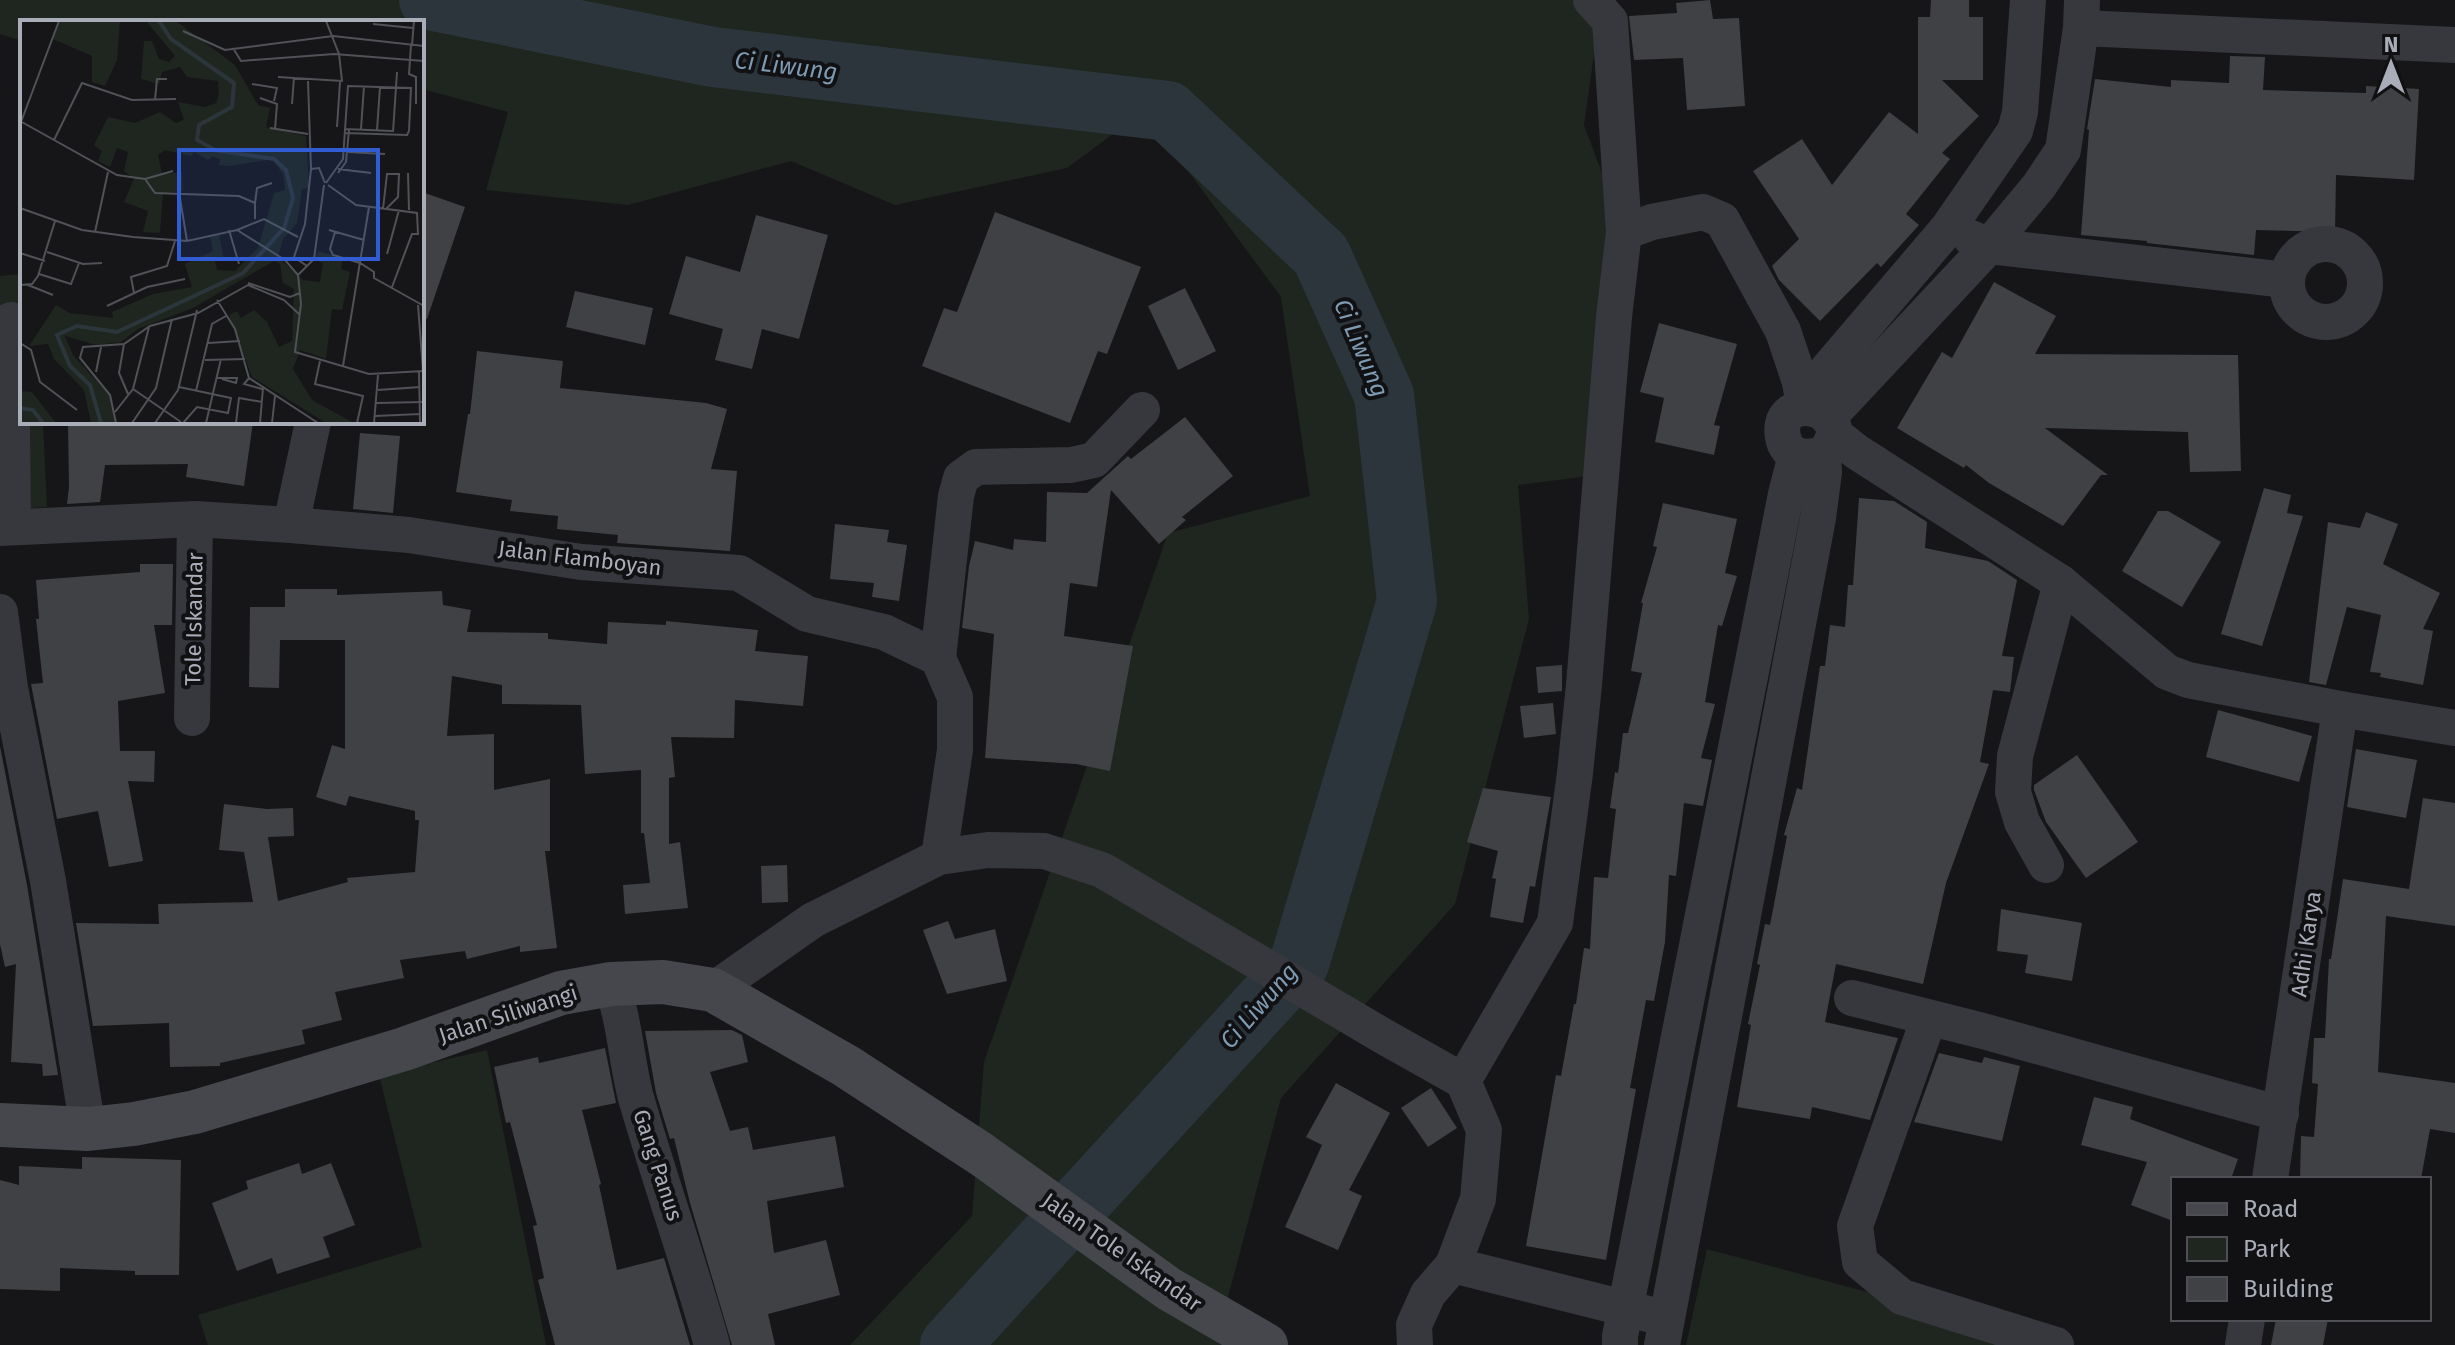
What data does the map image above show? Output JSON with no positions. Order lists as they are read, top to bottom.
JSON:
{
  "streets": {
    "main road": ["Jalan Siliwangi", "Jalan Tole Iskandar"],
    "street": [
      "Jalan Flamboyan",
      "Tole Iskandar",
      "Adhi Karya",
      "Gang Panus"
    ]
  },
  "crossings": [
    ["Jalan Flamboyan", "Tole Iskandar"],
    ["Jalan Siliwangi", "Gang Panus"],
    ["Jalan Siliwangi", "Jalan Tole Iskandar"]
  ],
  "water": ["Ci Liwung"],
  "legend": ["Road", "Park", "Building"],
  "north": "top"
}
